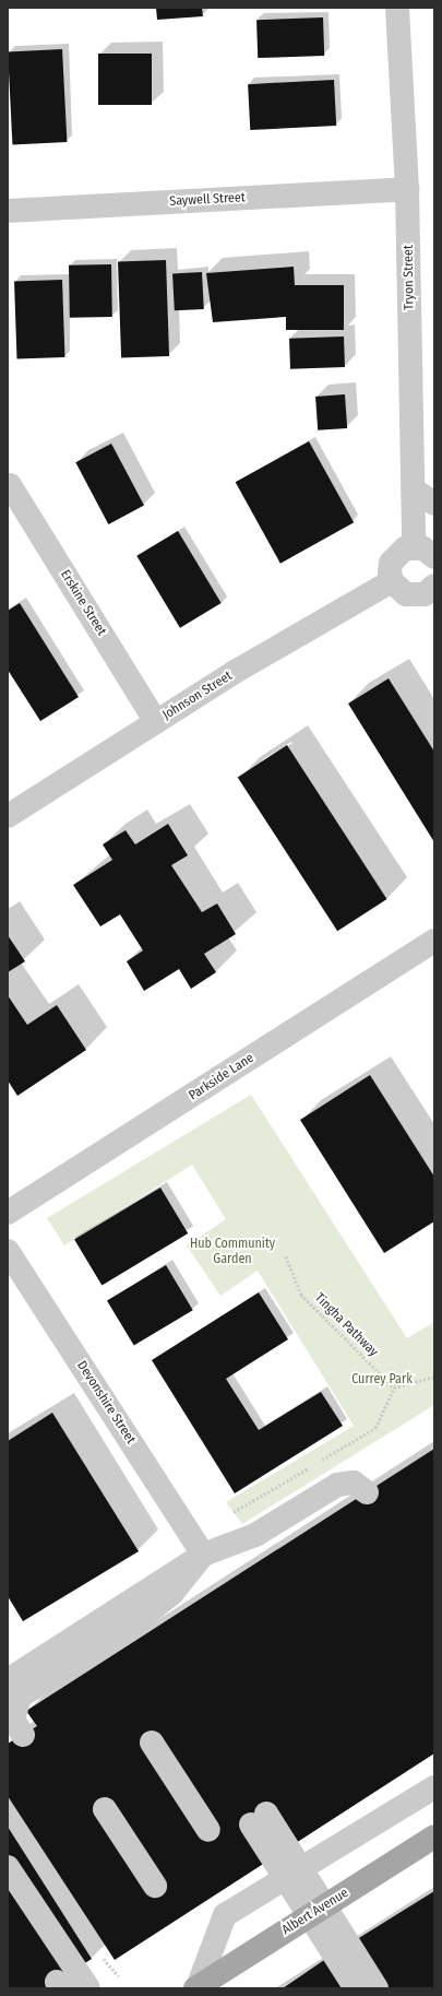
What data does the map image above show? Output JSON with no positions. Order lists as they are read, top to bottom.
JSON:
{
  "streets": {
    "main road": ["Albert Avenue"],
    "street": [
      "Saywell Street",
      "Tryon Street",
      "Erskine Street",
      "Johnson Street",
      "Parkside Lane",
      "Devonshire Street"
    ],
    "path": ["Tingha Pathway"]
  },
  "crossings": [
    ["Saywell Street", "Tryon Street"],
    ["Erskine Street", "Johnson Street"]
  ],
  "parks": ["Hub Community Garden", "Currey Park"]
}
